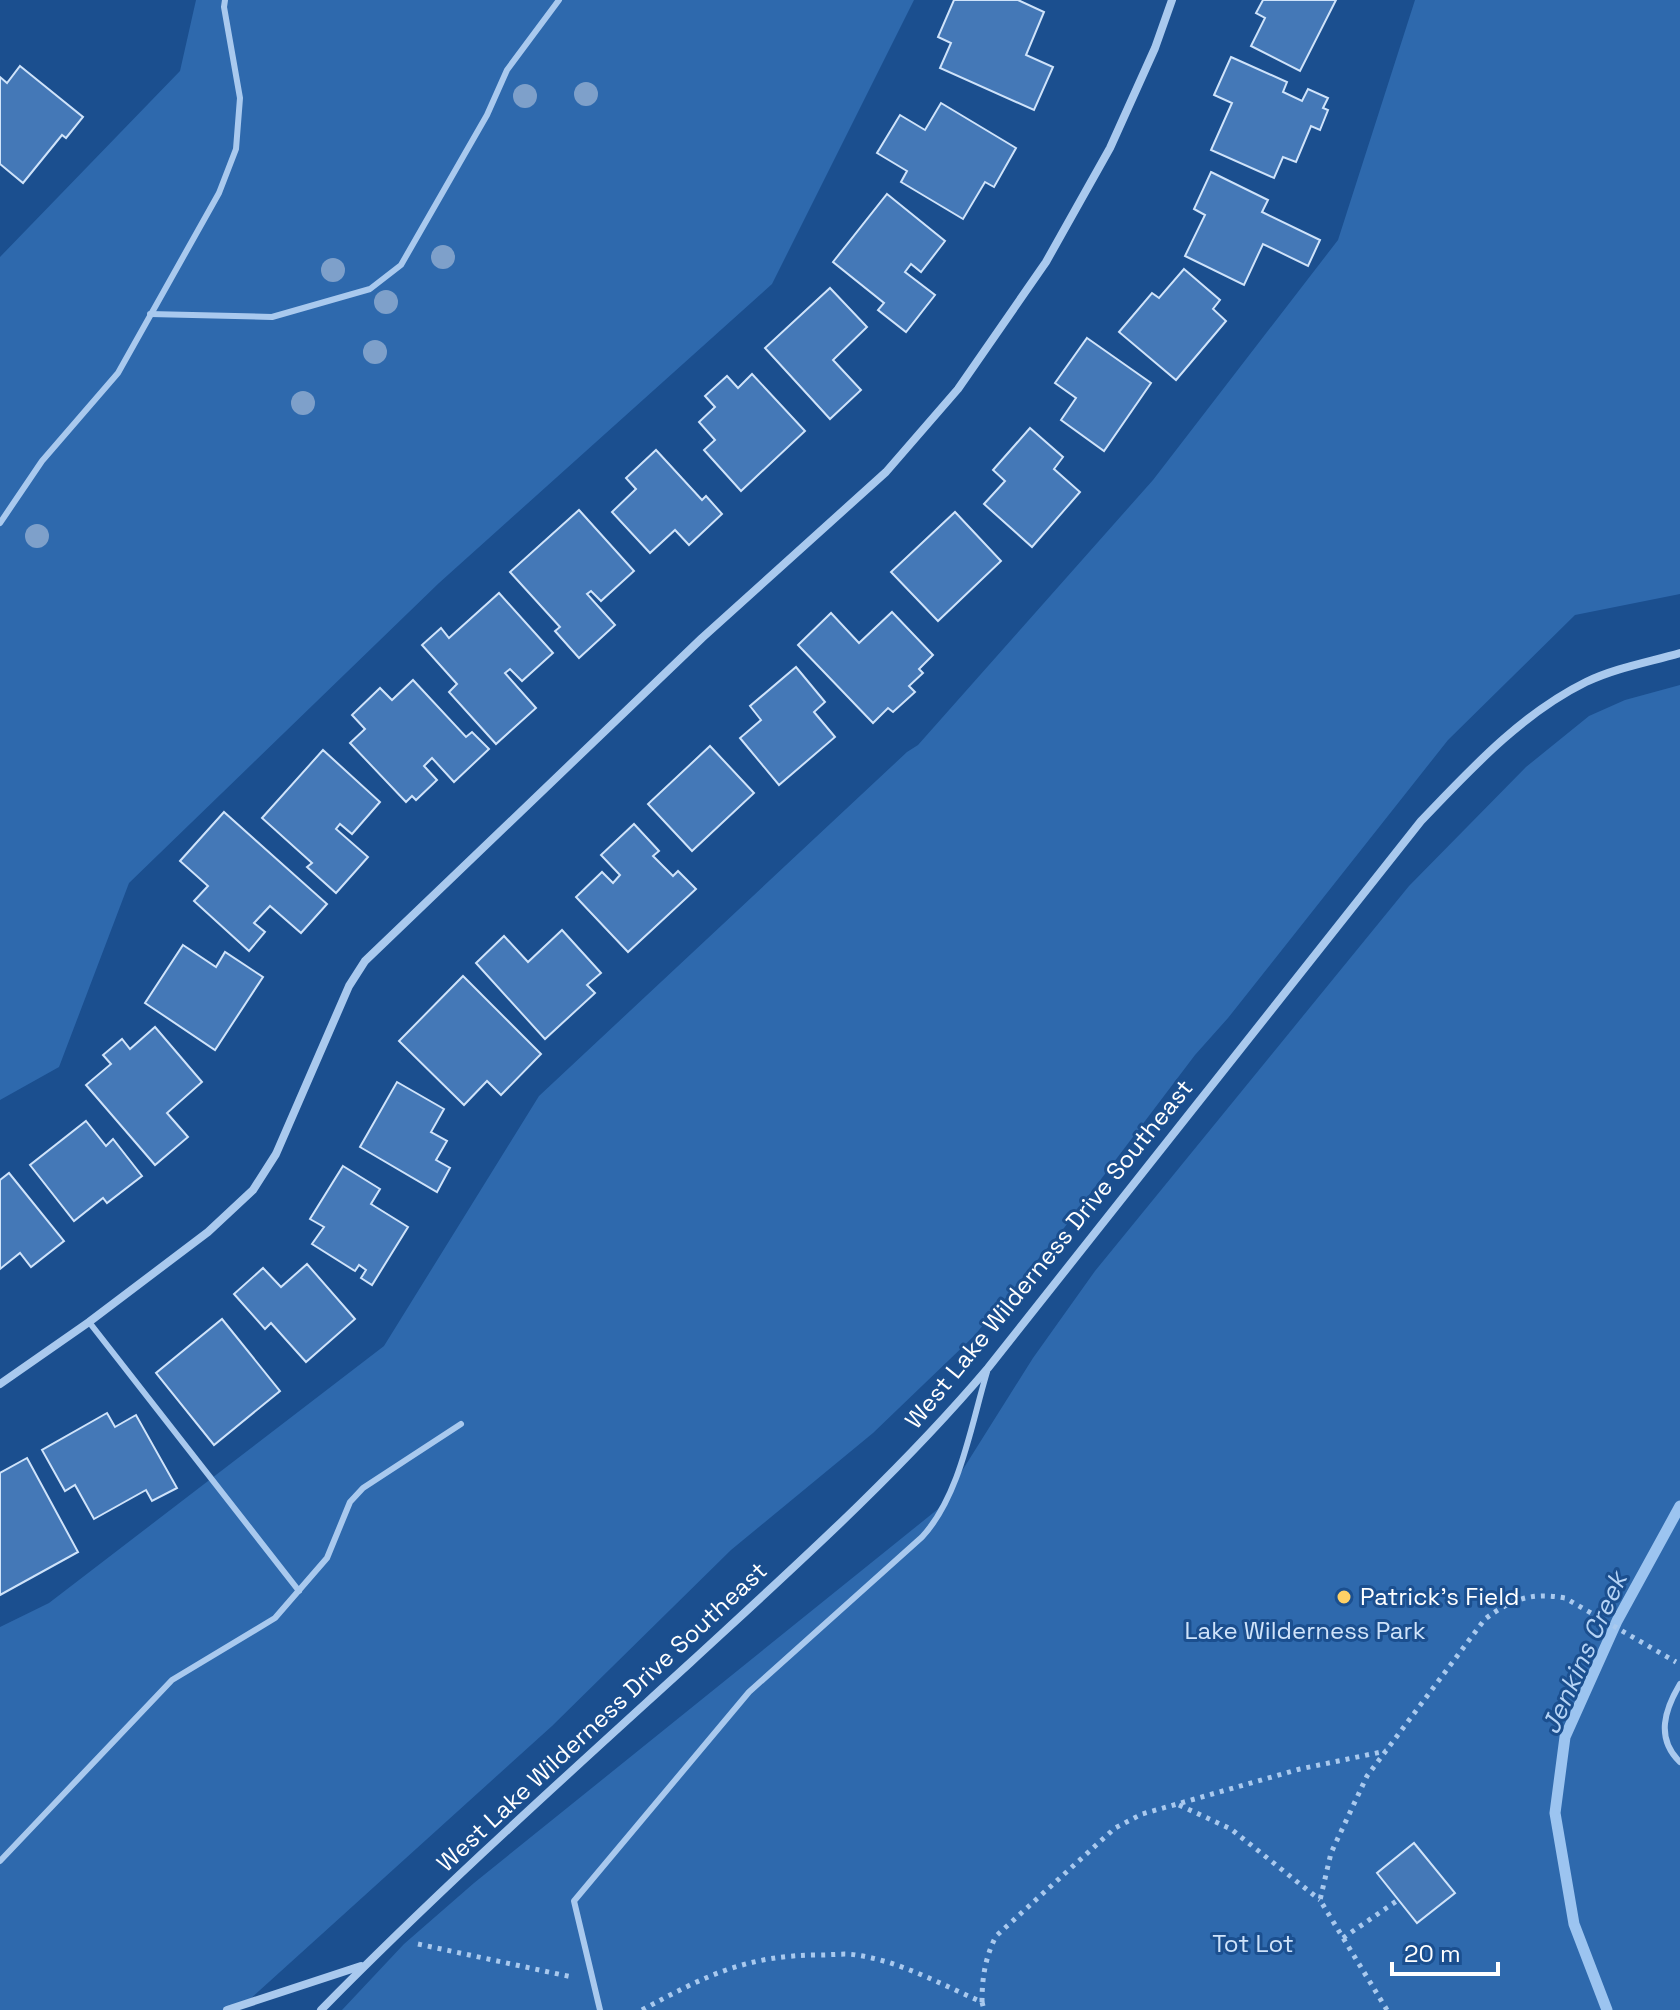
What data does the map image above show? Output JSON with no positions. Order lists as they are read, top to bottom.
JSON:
{
  "streets": {
    "street": ["West Lake Wilderness Drive Southeast"]
  },
  "water": ["Jenkins Creek"],
  "parks": ["Lake Wilderness Park", "Tot Lot"],
  "places": ["Patrick's Field"],
  "scale_bar": "20 m"
}
